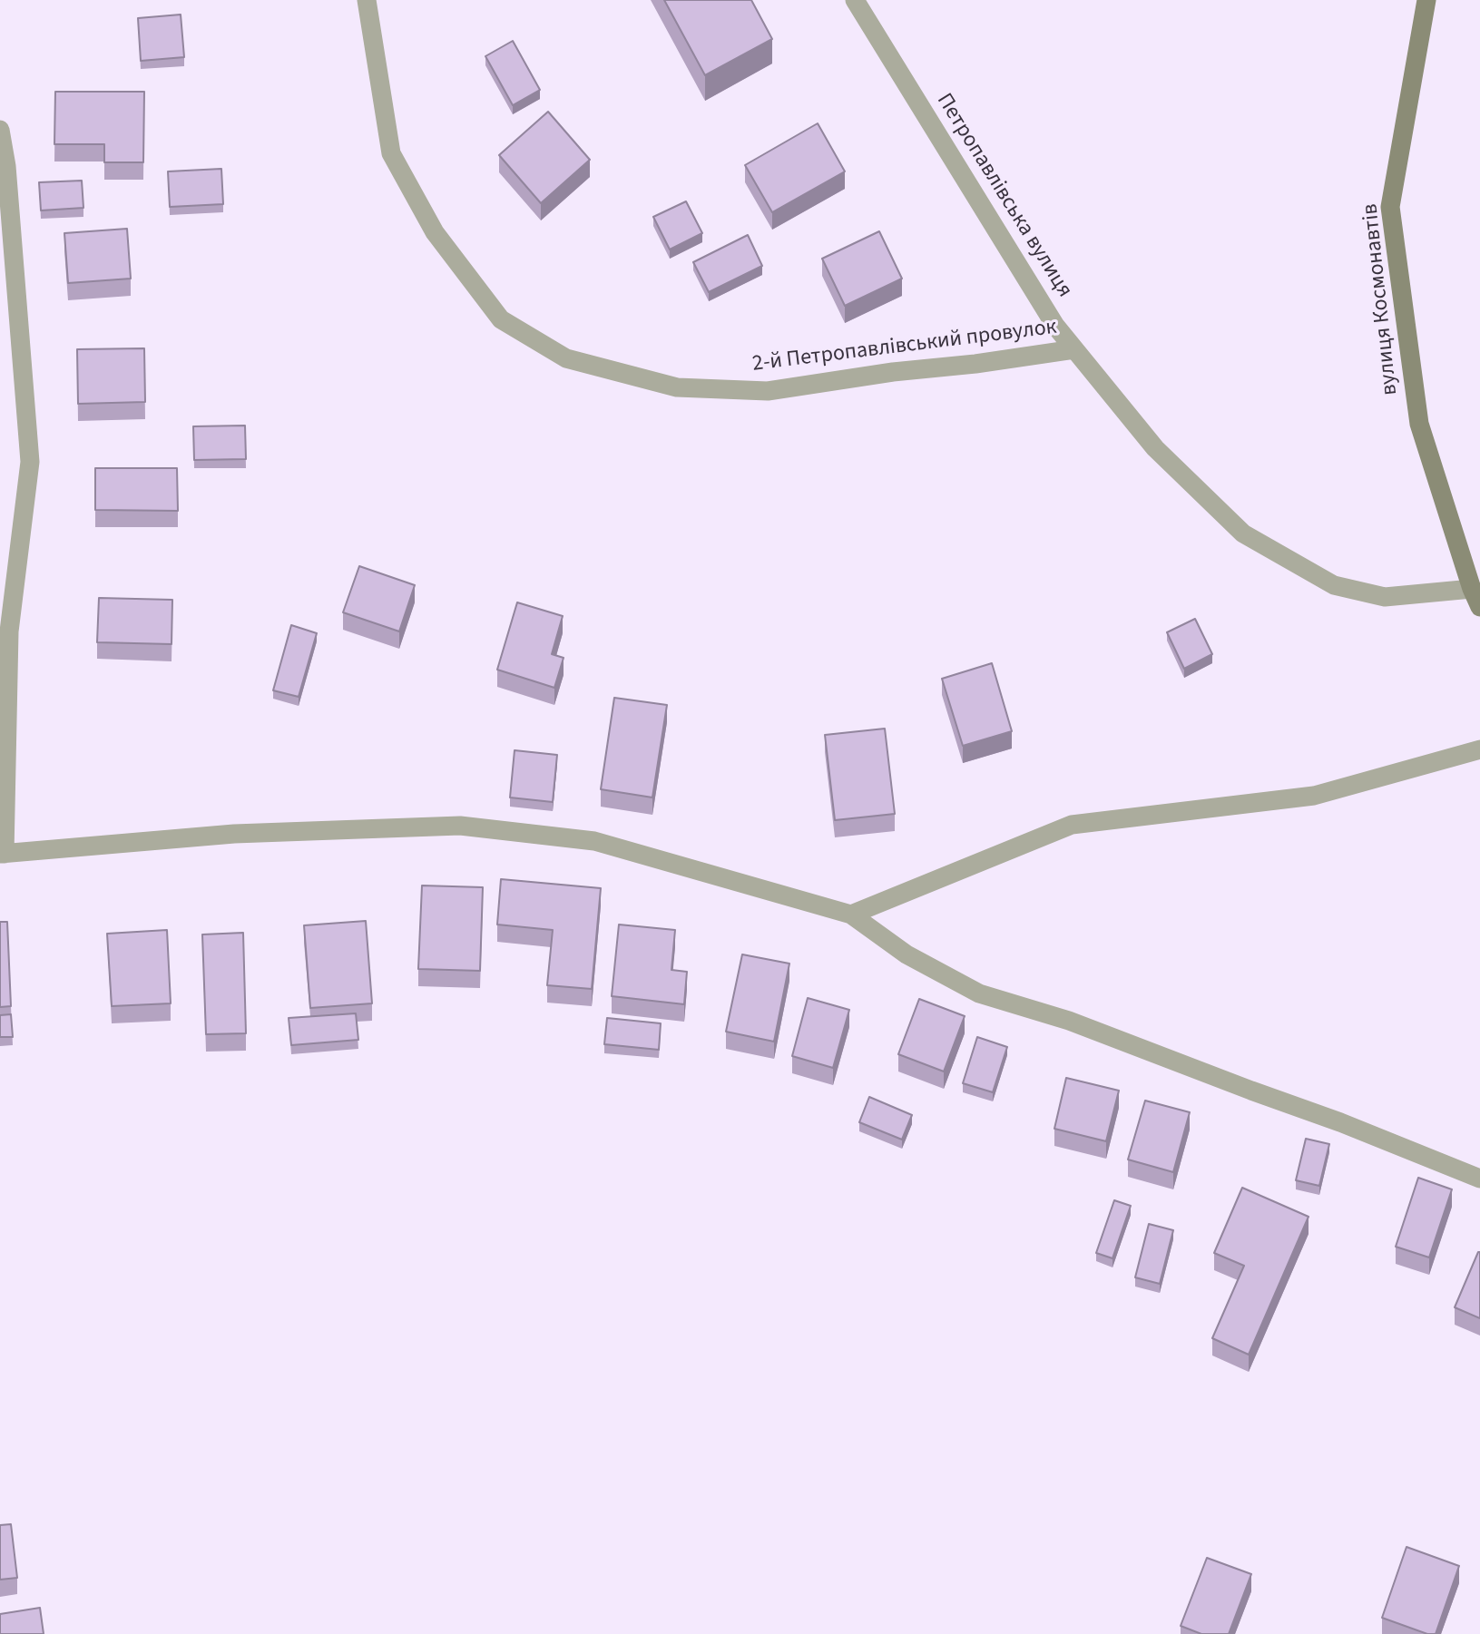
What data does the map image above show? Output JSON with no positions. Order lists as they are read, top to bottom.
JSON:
{
  "streets": {
    "street": ["Петропавлівська вулиця", "вулиця Космонавтів", "2-й Петропавлівський провулок"]
  },
  "crossings": [
    ["Петропавлівська вулиця", "вулиця Космонавтів"],
    ["Петропавлівська вулиця", "2-й Петропавлівський провулок"]
  ]
}
